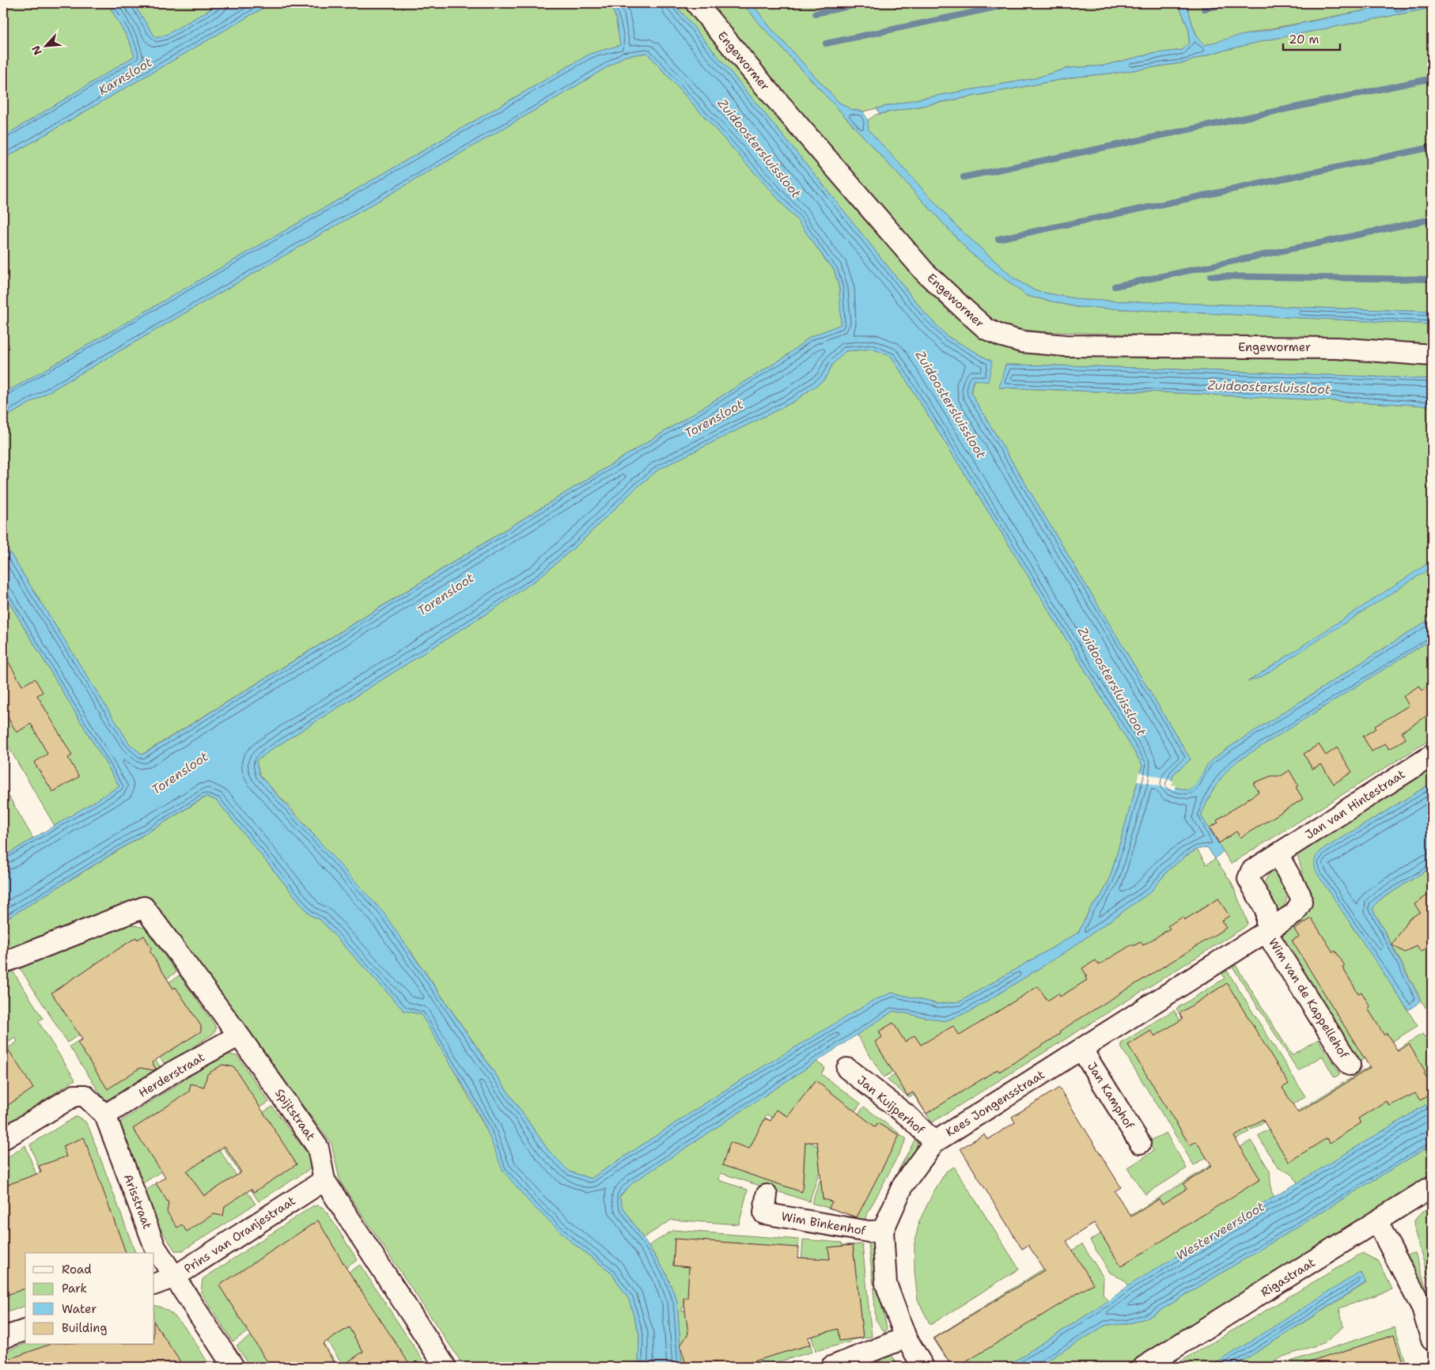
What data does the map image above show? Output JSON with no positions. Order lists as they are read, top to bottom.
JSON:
{
  "streets": {
    "street": [
      "Engewormer",
      "Jan van Hintestraat",
      "Wim van de Kappellehof",
      "Herderstraat",
      "Jan Kamphof",
      "Kees Jongensstraat",
      "Jan Kuijperhof",
      "Spijtstraat",
      "Arisstraat",
      "Wim Binkenhof",
      "Prins van Oranjestraat",
      "Rigastraat"
    ]
  },
  "crossings": [
    ["Jan van Hintestraat", "Wim van de Kappellehof"],
    ["Jan van Hintestraat", "Kees Jongensstraat"],
    ["Wim van de Kappellehof", "Kees Jongensstraat"],
    ["Herderstraat", "Spijtstraat"],
    ["Herderstraat", "Arisstraat"],
    ["Jan Kamphof", "Kees Jongensstraat"],
    ["Kees Jongensstraat", "Jan Kuijperhof"],
    ["Kees Jongensstraat", "Wim Binkenhof"],
    ["Spijtstraat", "Prins van Oranjestraat"],
    ["Arisstraat", "Prins van Oranjestraat"]
  ],
  "water": [
    "Karnsloot",
    "Zuidoostersluissloot",
    "Torensloot",
    "Westerveersloot"
  ],
  "legend": [
    "Road",
    "Park",
    "Water",
    "Building"
  ],
  "scale_bar": "20 m",
  "north": "bottom left"
}
